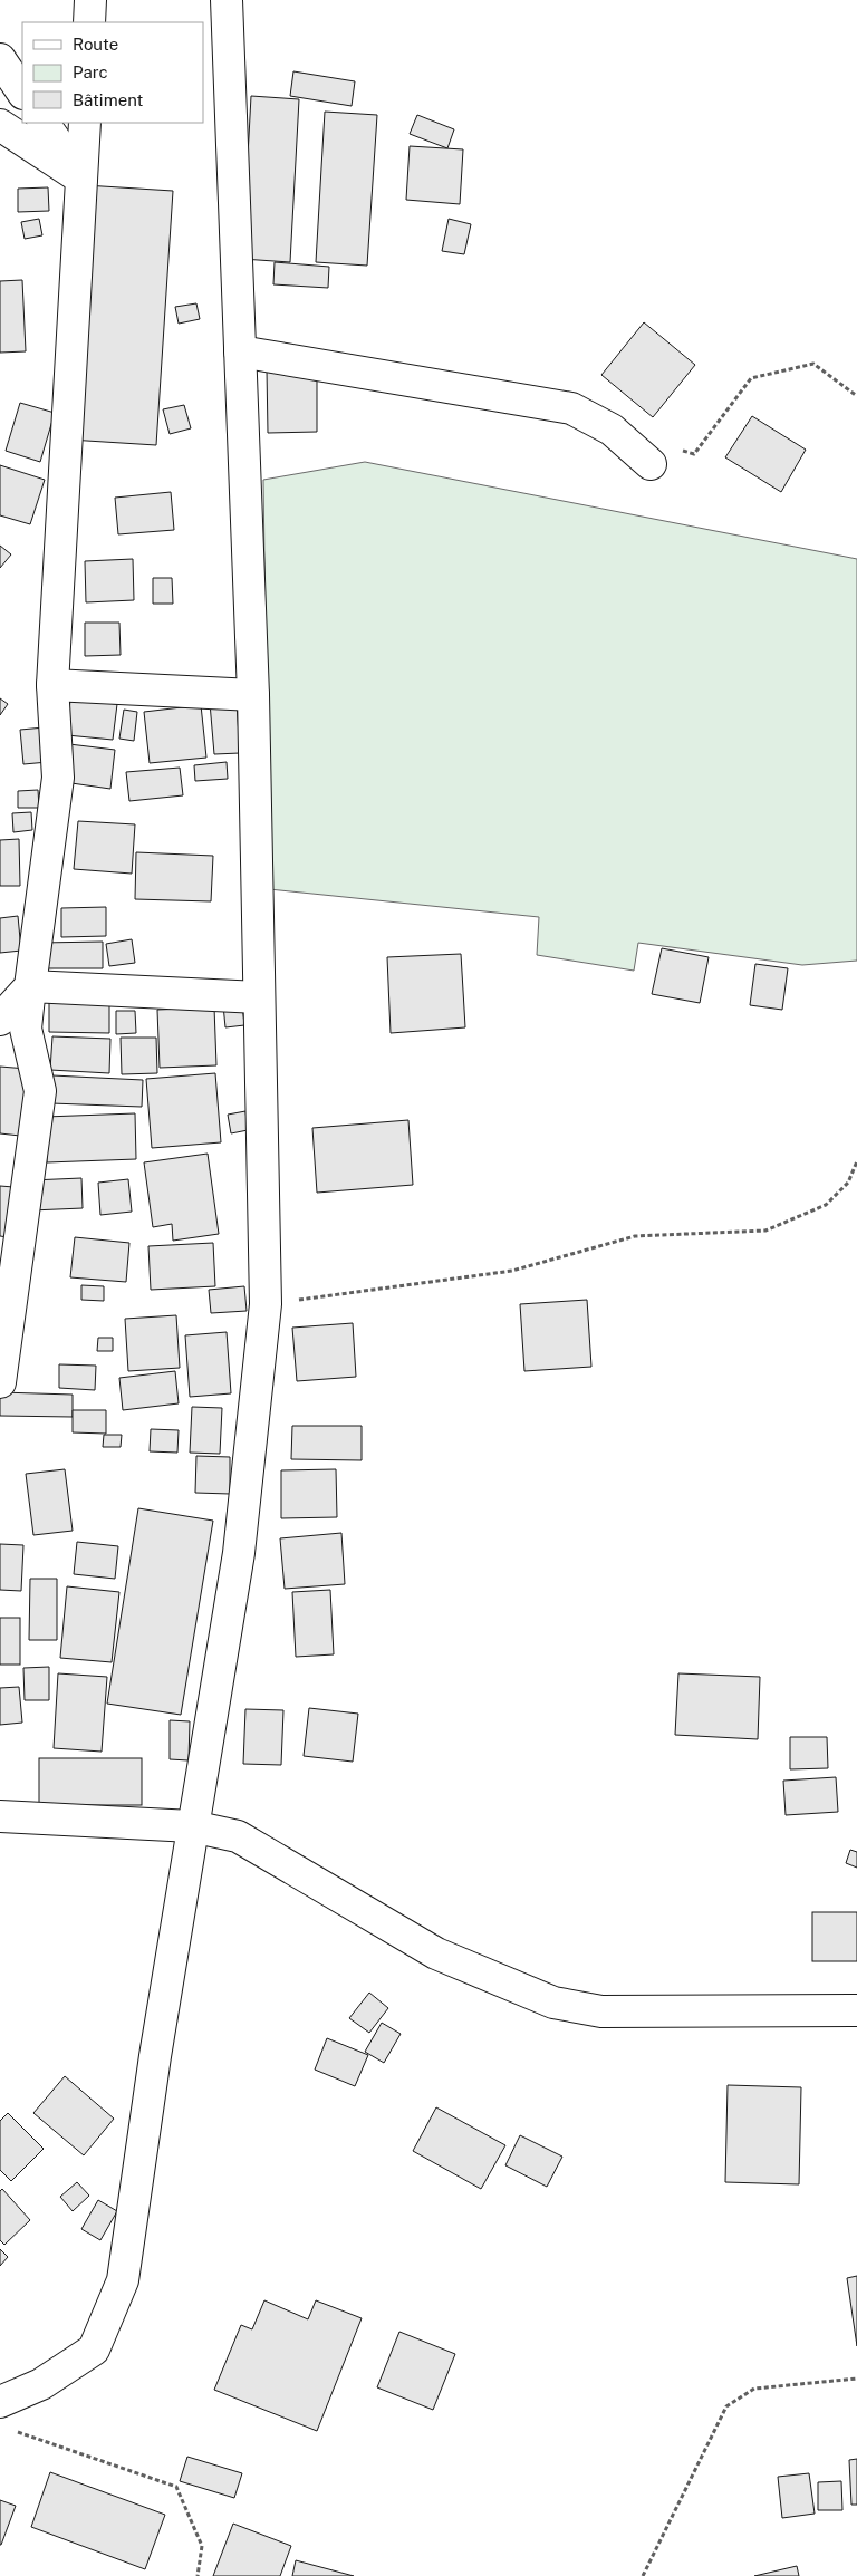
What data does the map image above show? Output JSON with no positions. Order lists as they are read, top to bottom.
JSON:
{
  "legend": ["Route", "Parc", "Bâtiment"]
}
